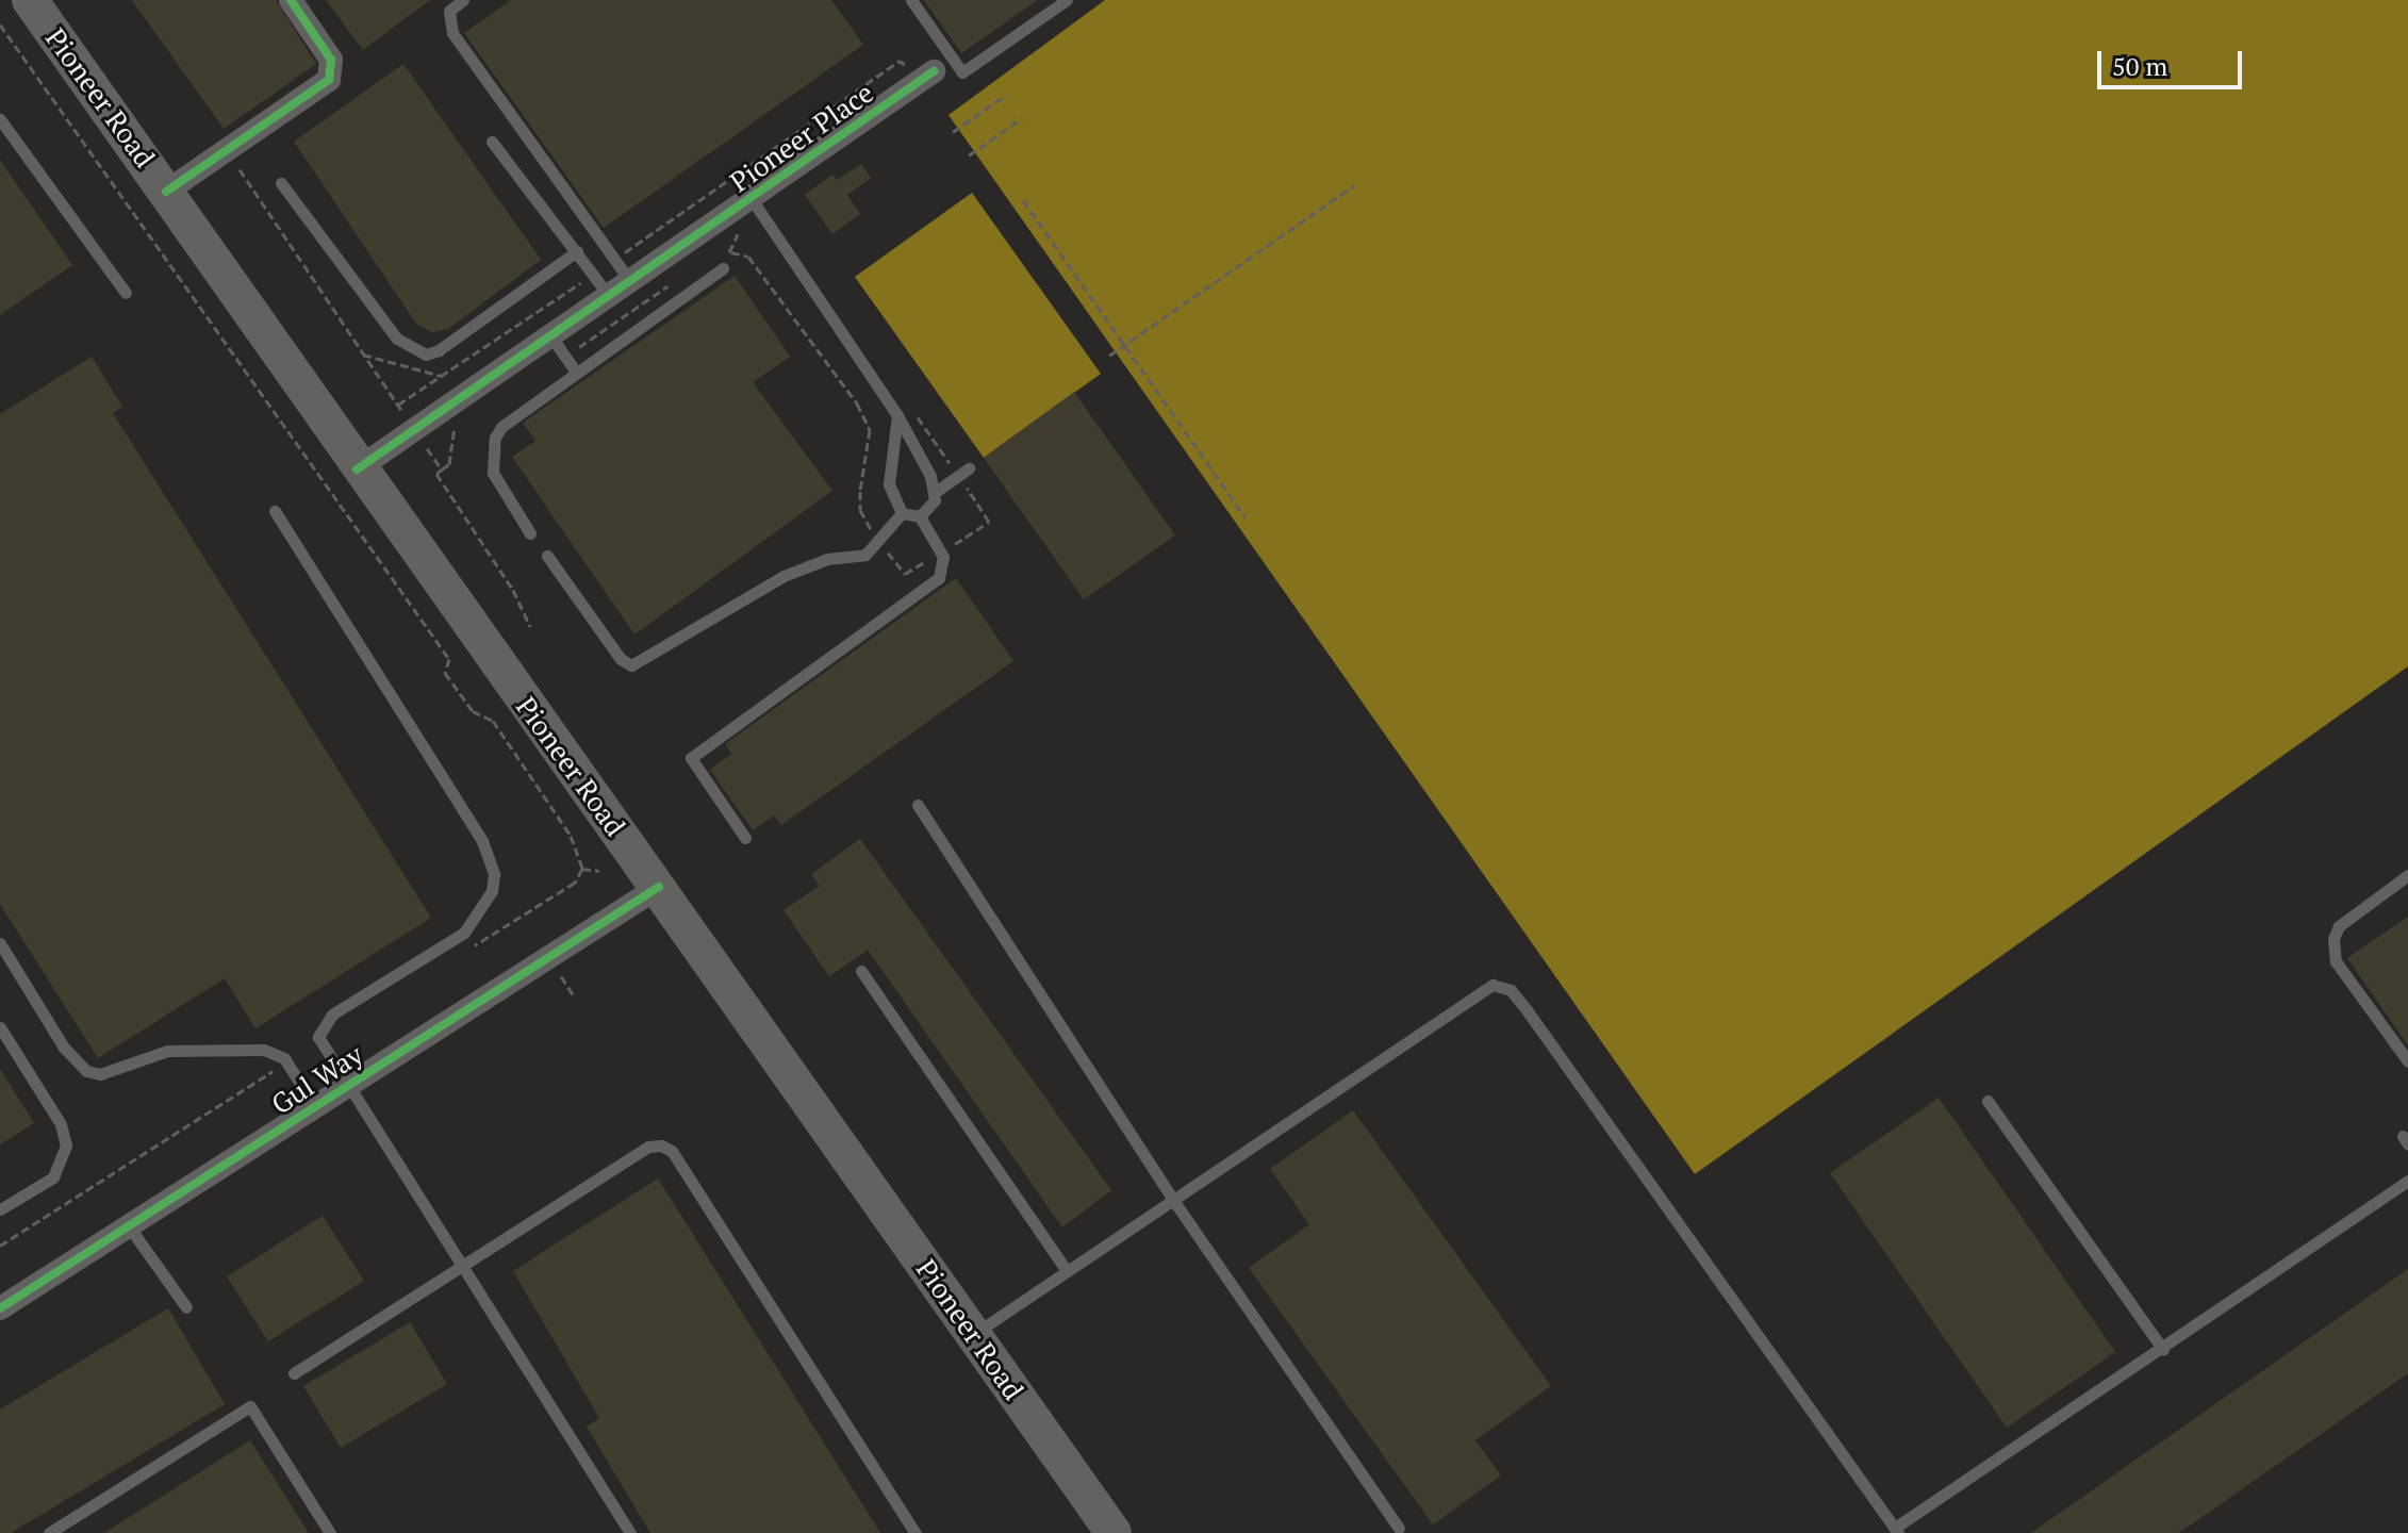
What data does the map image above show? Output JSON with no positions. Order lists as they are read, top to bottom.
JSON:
{
  "streets": {
    "main road": ["Pioneer Road"],
    "street": ["Pioneer Place", "Gul Way"]
  },
  "crossings": [
    ["Pioneer Road", "Pioneer Place"],
    ["Pioneer Road", "Gul Way"]
  ],
  "scale_bar": "50 m"
}
